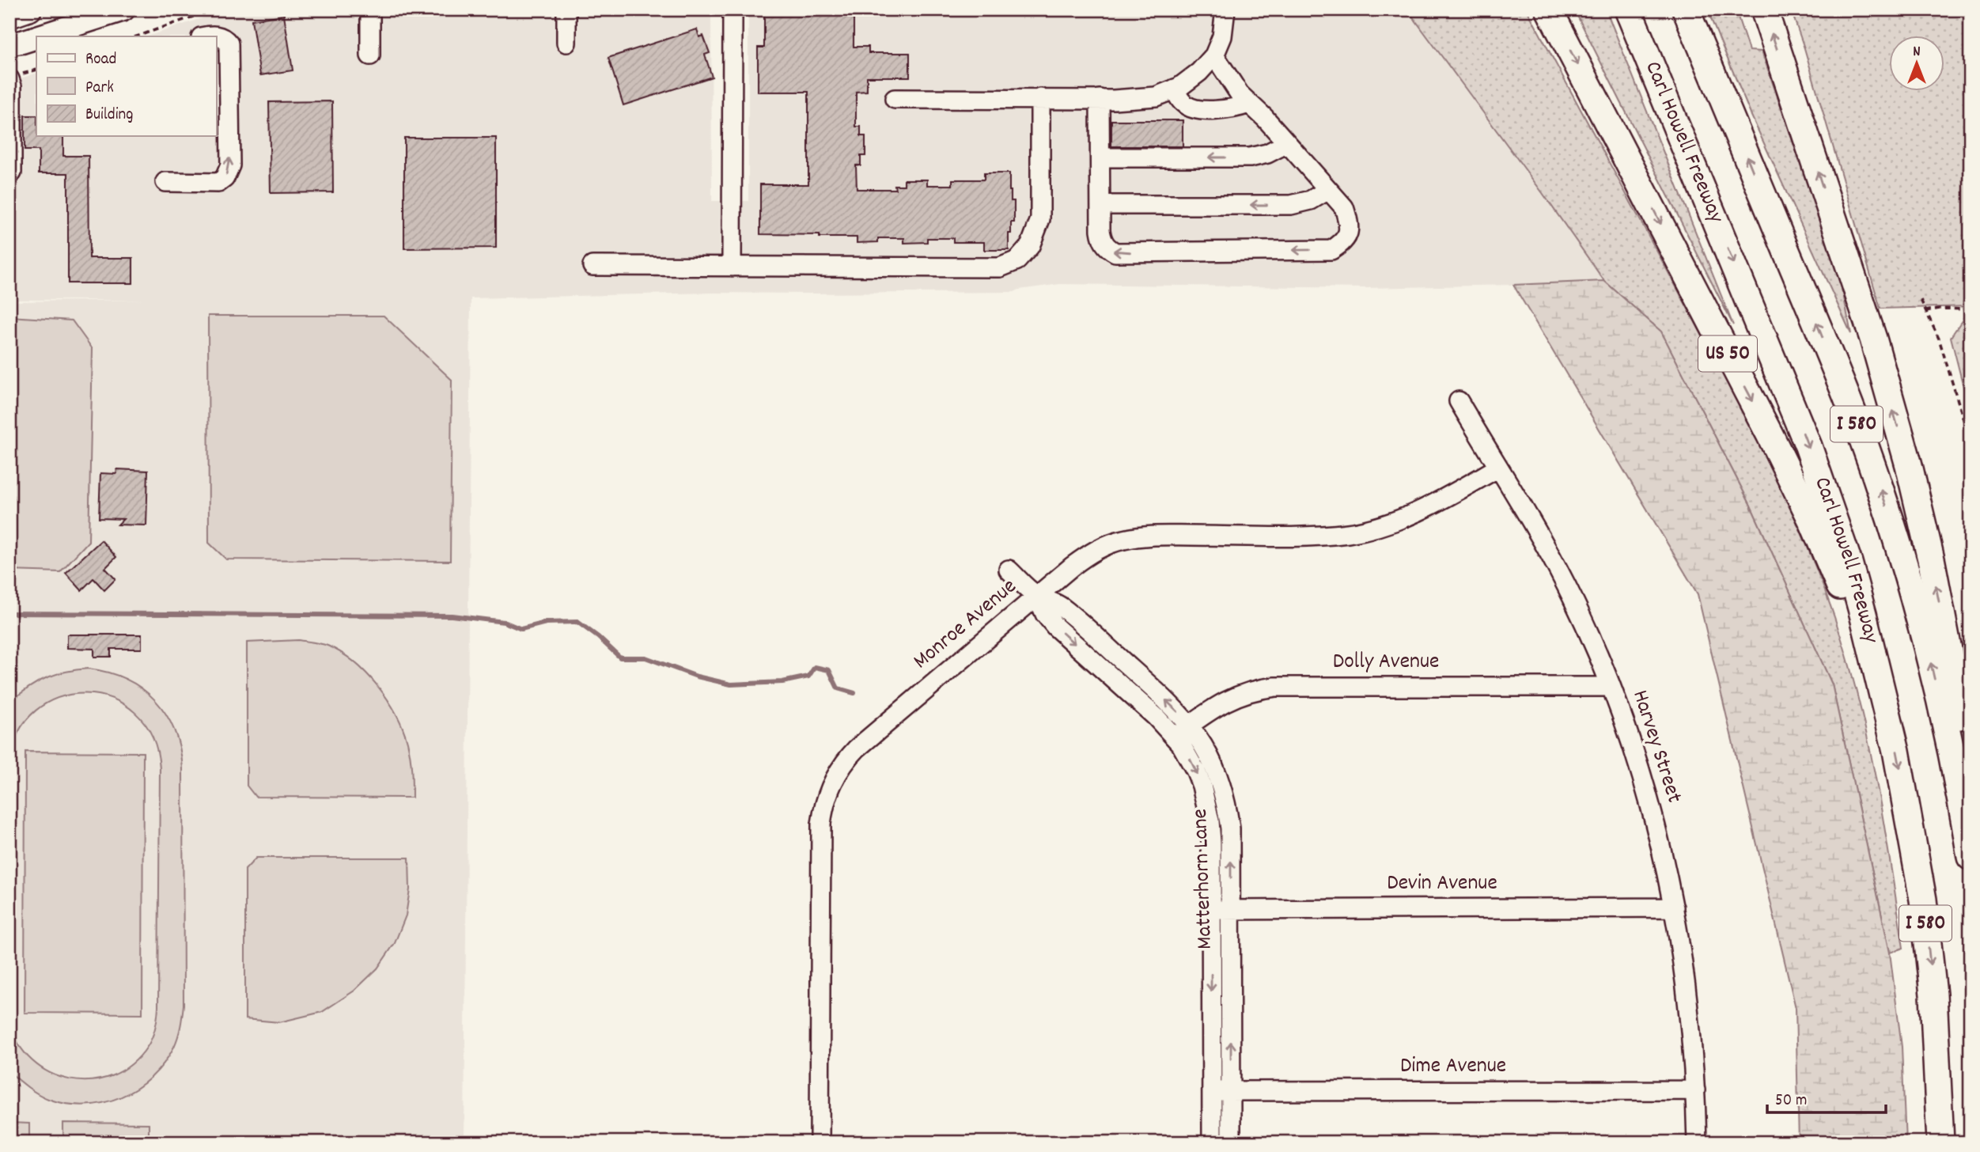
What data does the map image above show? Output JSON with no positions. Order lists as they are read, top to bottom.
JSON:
{
  "streets": {
    "highway": ["Carl Howell Freeway", "US 50", "I 580"],
    "street": [
      "Monroe Avenue",
      "Dolly Avenue",
      "Harvey Street",
      "Matterhorn Lane",
      "Devin Avenue",
      "Dime Avenue"
    ]
  },
  "crossings": [
    ["Carl Howell Freeway", "US 50"],
    ["Monroe Avenue", "Harvey Street"],
    ["Monroe Avenue", "Matterhorn Lane"],
    ["Dolly Avenue", "Harvey Street"],
    ["Dolly Avenue", "Matterhorn Lane"],
    ["Harvey Street", "Devin Avenue"],
    ["Harvey Street", "Dime Avenue"],
    ["Matterhorn Lane", "Devin Avenue"],
    ["Matterhorn Lane", "Dime Avenue"]
  ],
  "legend": ["Road", "Park", "Building"],
  "scale_bar": "50 m",
  "north": "top"
}
